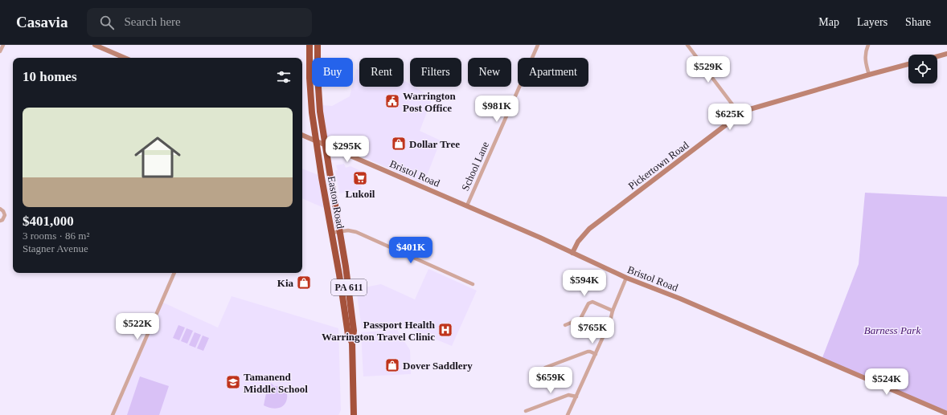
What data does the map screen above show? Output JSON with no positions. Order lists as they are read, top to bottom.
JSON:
{
  "streets": {
    "highway": ["Easton Road", "PA 611"],
    "main road": ["Pickertown Road", "Bristol Road"],
    "street": ["School Lane"]
  },
  "crossings": [
    ["Pickertown Road", "Bristol Road"],
    ["School Lane", "Bristol Road"],
    ["Bristol Road", "Easton Road"]
  ],
  "parks": ["Barness Park"],
  "places": {
    "public building": ["Warrington Post Office"],
    "shop": ["Dollar Tree", "Kia", "Dover Saddlery"],
    "supermarket": ["Lukoil"],
    "hospital": ["Passport Health Warrington Travel Clinic"],
    "school or university": ["Tamanend Middle School"]
  },
  "page": {
    "header": "Casavia",
    "search": "Search here",
    "nav": ["Map", "Layers", "Share"],
    "price": [
      "$529K",
      "$981K",
      "$625K",
      "$295K",
      "$401K",
      "$594K",
      "$522K",
      "$765K",
      "$659K",
      "$524K"
    ],
    "chip": [
      "Buy",
      "Rent",
      "Filters",
      "New",
      "Apartment"
    ],
    "heading": "10 homes",
    "list": [
      {
        "name": "$401,000",
        "note": "3 rooms · 86 m² · Stagner Avenue"
      }
    ]
  }
}
